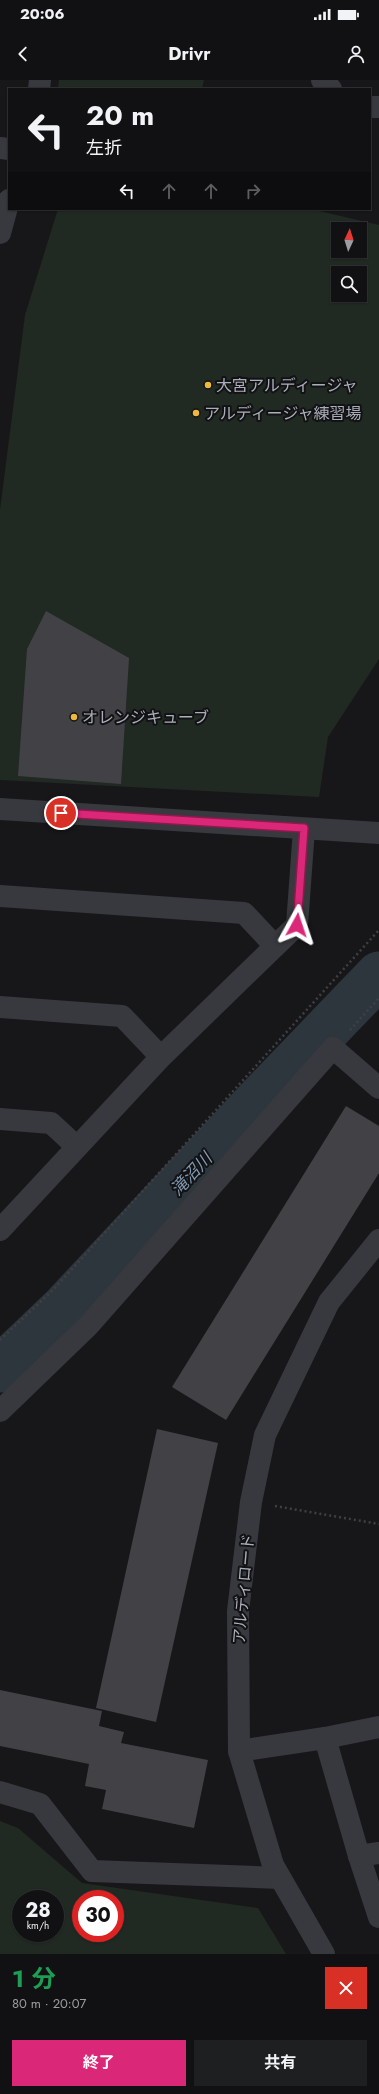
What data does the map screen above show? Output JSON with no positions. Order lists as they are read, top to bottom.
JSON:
{
  "streets": {
    "street": ["アルディロード"]
  },
  "water": ["滝沼川"],
  "places": ["大宮アルディージャ", "アルディージャ練習場", "オレンジキューブ"],
  "north": "top",
  "page": {
    "status": "20:06",
    "header": "Drivr",
    "turn": ["20 m", "左折"],
    "speed": "28 km/h",
    "limit": "30",
    "heading": ["1 分", "80 m · 20:07"],
    "buttons": ["終了", "共有"]
  }
}
